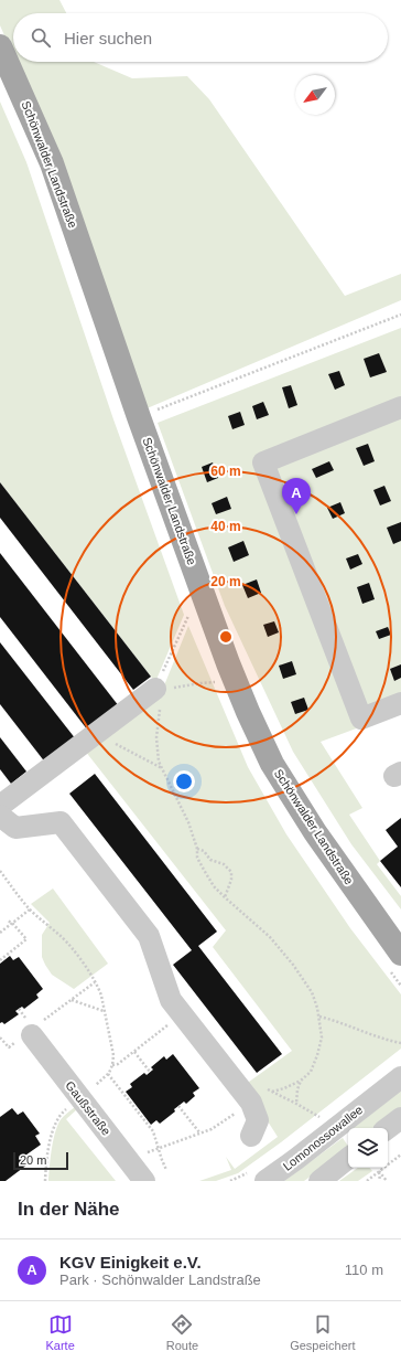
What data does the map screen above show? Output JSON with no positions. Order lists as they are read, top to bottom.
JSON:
{
  "streets": {
    "main road": ["Schönwalder Landstraße"],
    "street": ["Gaußstraße", "Lomonossowallee"]
  },
  "scale_bar": "20 m",
  "north": "bottom left",
  "page": {
    "search": "Hier suchen",
    "pins": "A",
    "scale": "20 m",
    "heading": "In der Nähe",
    "list": [
      {
        "mark": "A",
        "name": "KGV Einigkeit e.V.",
        "note": "Park · Schönwalder Landstraße",
        "value": "110 m"
      }
    ],
    "nav": ["Karte", "Route", "Gespeichert"]
  },
  "rings": ["60 m", "40 m", "20 m"]
}
